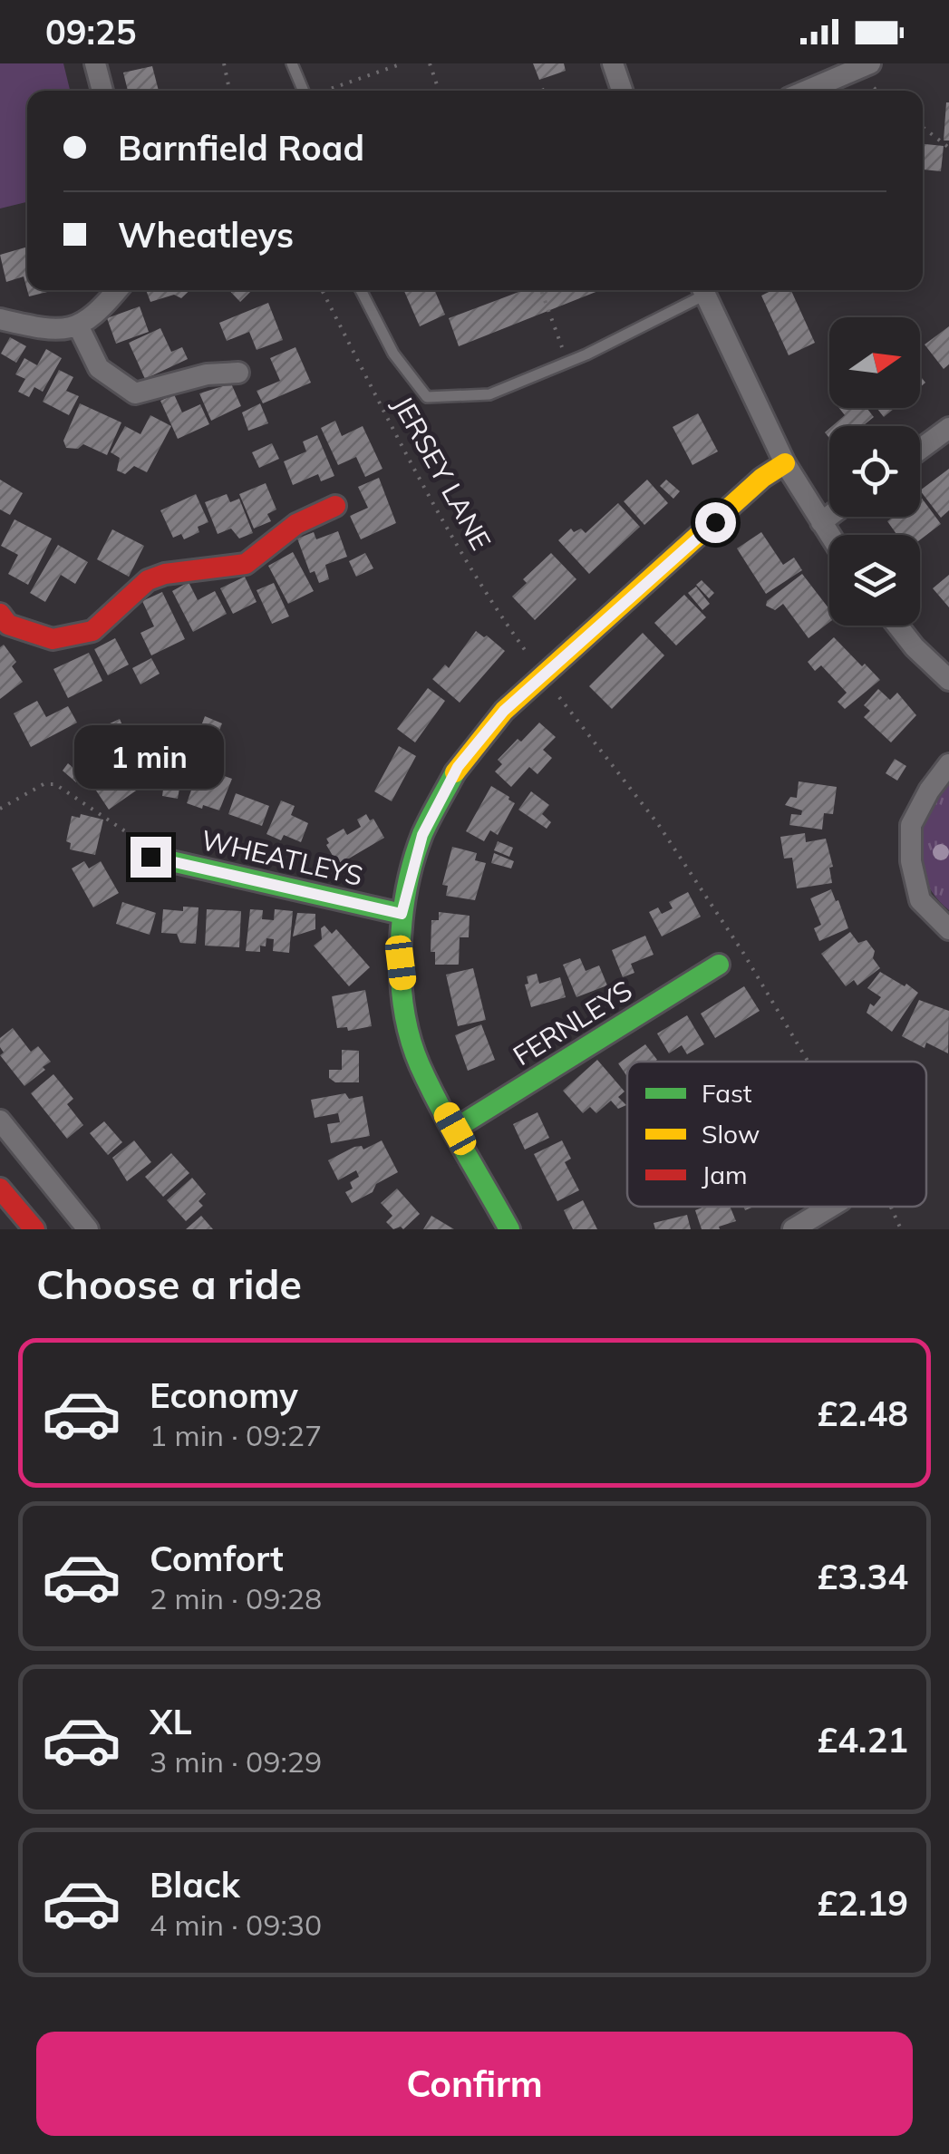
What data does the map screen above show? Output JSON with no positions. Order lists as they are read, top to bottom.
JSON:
{
  "streets": {
    "street": ["WHEATLEYS", "FERNLEYS"],
    "path": ["JERSEY LANE"]
  },
  "legend": ["Fast", "Slow", "Jam"],
  "north": "right",
  "page": {
    "status": "09:25",
    "banner": ["Barnfield Road", "Wheatleys"],
    "bubble": "1 min",
    "heading": "Choose a ride",
    "list": [
      {
        "name": "Economy",
        "note": "1 min · 09:27",
        "value": "£2.48"
      },
      {
        "name": "Comfort",
        "note": "2 min · 09:28",
        "value": "£3.34"
      },
      {
        "name": "XL",
        "note": "3 min · 09:29",
        "value": "£4.21"
      },
      {
        "name": "Black",
        "note": "4 min · 09:30",
        "value": "£2.19"
      }
    ],
    "buttons": "Confirm"
  }
}
